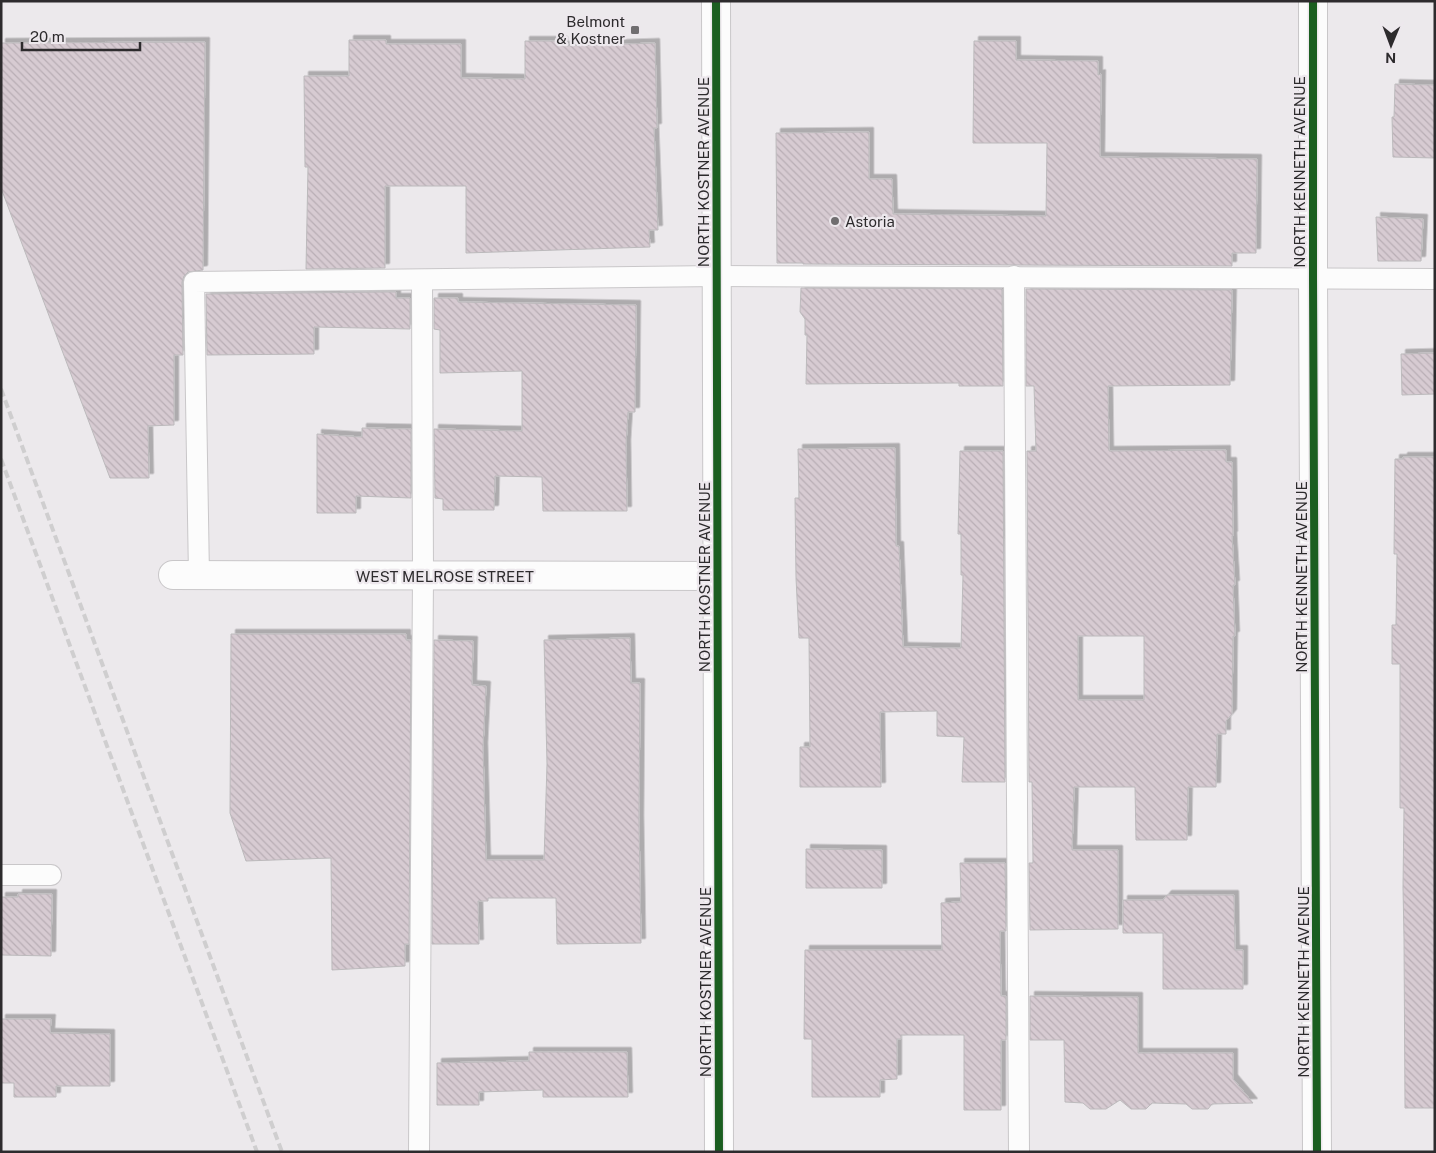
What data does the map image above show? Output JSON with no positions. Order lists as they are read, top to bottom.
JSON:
{
  "streets": {
    "street": ["NORTH KOSTNER AVENUE", "NORTH KENNETH AVENUE", "WEST MELROSE STREET"]
  },
  "crossings": [
    ["NORTH KOSTNER AVENUE", "WEST MELROSE STREET"]
  ],
  "places": {
    "transit": ["Belmont & Kostner"],
    "other": ["Astoria"]
  },
  "scale_bar": "20 m",
  "north": "bottom"
}
